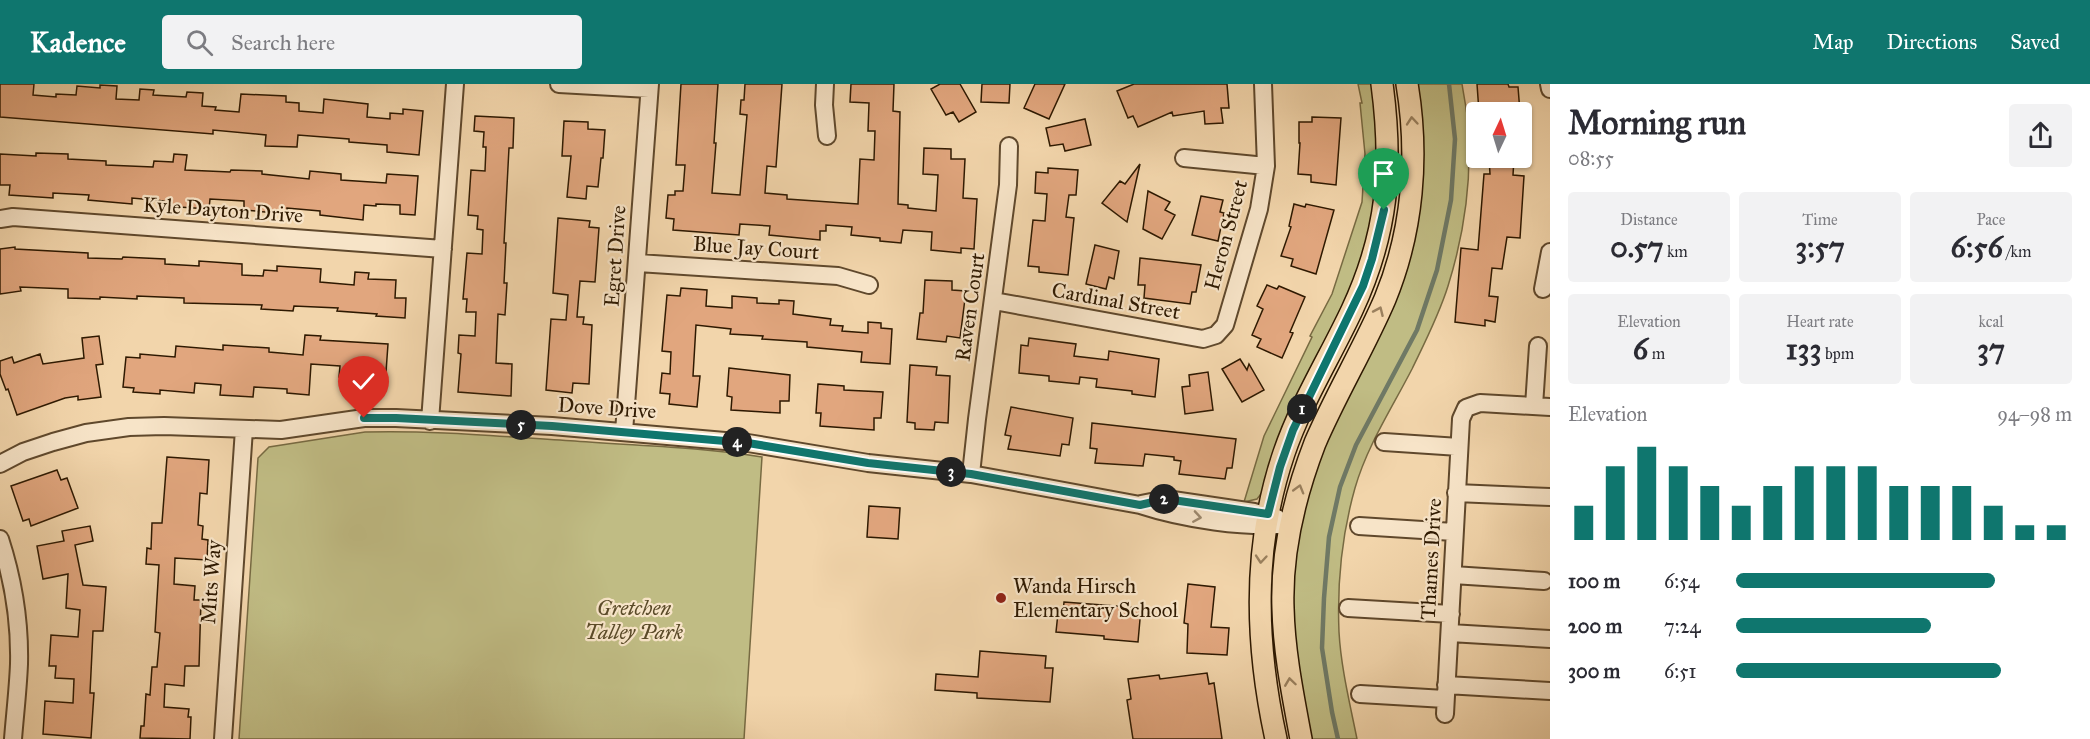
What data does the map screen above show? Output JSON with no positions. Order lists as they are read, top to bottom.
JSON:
{
  "streets": {
    "street": [
      "Kyle Dayton Drive",
      "Heron Street",
      "Blue Jay Court",
      "Egret Drive",
      "Cardinal Street",
      "Raven Court",
      "Dove Drive",
      "Thames Drive",
      "Mits Way"
    ]
  },
  "crossings": [
    ["Heron Street", "Cardinal Street"],
    ["Blue Jay Court", "Egret Drive"],
    ["Egret Drive", "Dove Drive"],
    ["Cardinal Street", "Raven Court"],
    ["Raven Court", "Dove Drive"],
    ["Dove Drive", "Mits Way"]
  ],
  "parks": ["Gretchen Talley Park"],
  "places": ["Wanda Hirsch Elementary School"],
  "north": "top",
  "page": {
    "header": "Kadence",
    "search": "Search here",
    "nav": ["Map", "Directions", "Saved"],
    "heading": ["Morning run", "08:55"],
    "stats": [
      ["Distance", "0.57 km"],
      ["Time", "3:57"],
      ["Pace", "6:56 /km"],
      ["Elevation", "6 m"],
      ["Heart rate", "133 bpm"],
      ["kcal", "37"]
    ],
    "chart": ["Elevation", "94–98 m"],
    "pins": [
      "1",
      "5",
      "4",
      "3",
      "2"
    ],
    "list": [
      {
        "name": "100 m",
        "note": "6:54"
      },
      {
        "name": "200 m",
        "note": "7:24"
      },
      {
        "name": "300 m",
        "note": "6:51"
      }
    ]
  }
}
